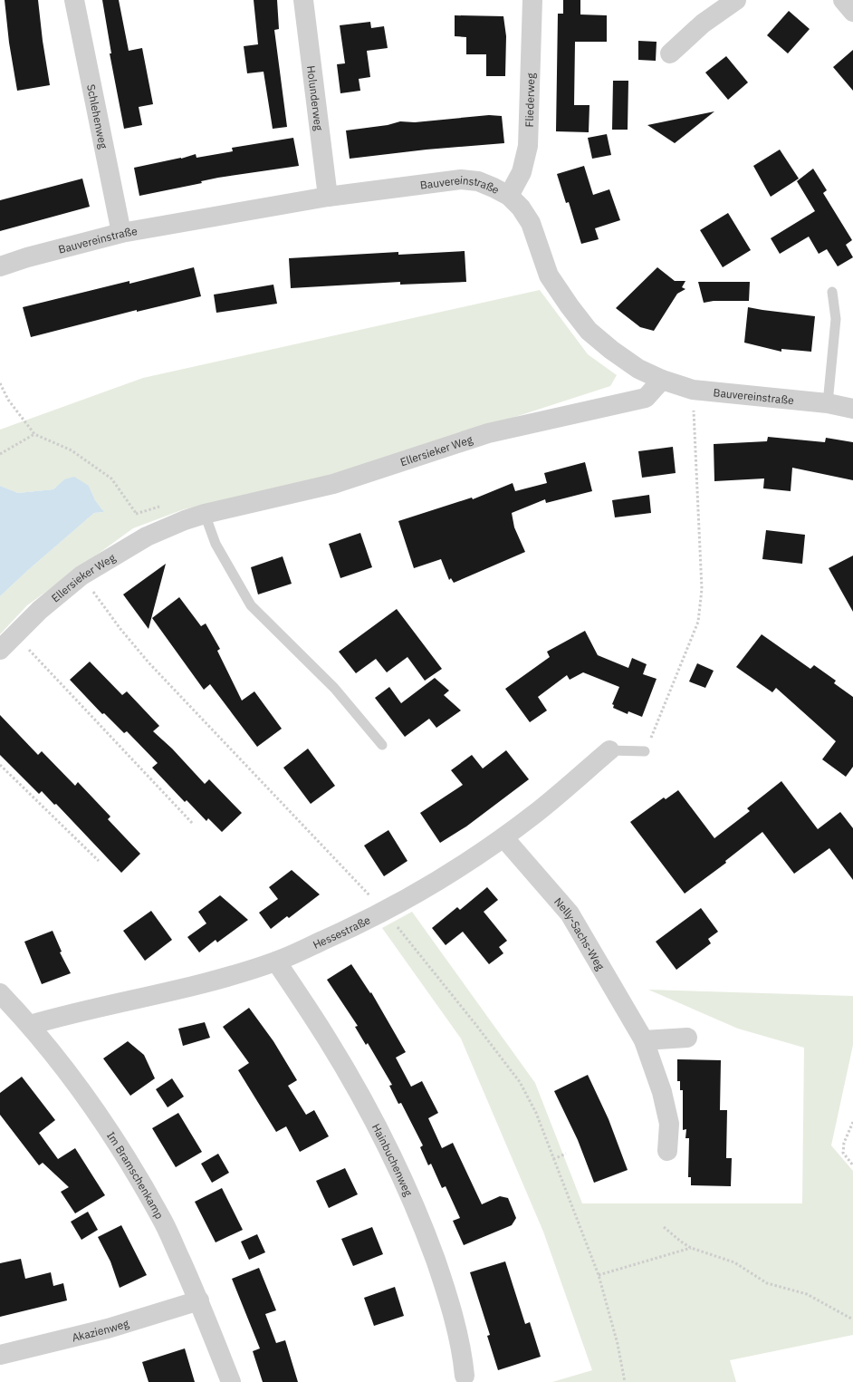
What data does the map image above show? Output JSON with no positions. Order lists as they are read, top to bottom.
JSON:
{
  "streets": {
    "street": [
      "Holunderweg",
      "Fliederweg",
      "Schlehenweg",
      "Bauvereinstraße",
      "Ellersieker Weg",
      "Hessestraße",
      "Nelly-Sachs-Weg",
      "Hainbuchenweg",
      "Im Bramschenkamp",
      "Akazienweg"
    ]
  },
  "crossings": [
    ["Holunderweg", "Bauvereinstraße"],
    ["Fliederweg", "Bauvereinstraße"],
    ["Schlehenweg", "Bauvereinstraße"],
    ["Bauvereinstraße", "Ellersieker Weg"],
    ["Hessestraße", "Nelly-Sachs-Weg"],
    ["Hessestraße", "Hainbuchenweg"],
    ["Hessestraße", "Im Bramschenkamp"],
    ["Im Bramschenkamp", "Akazienweg"]
  ]
}
